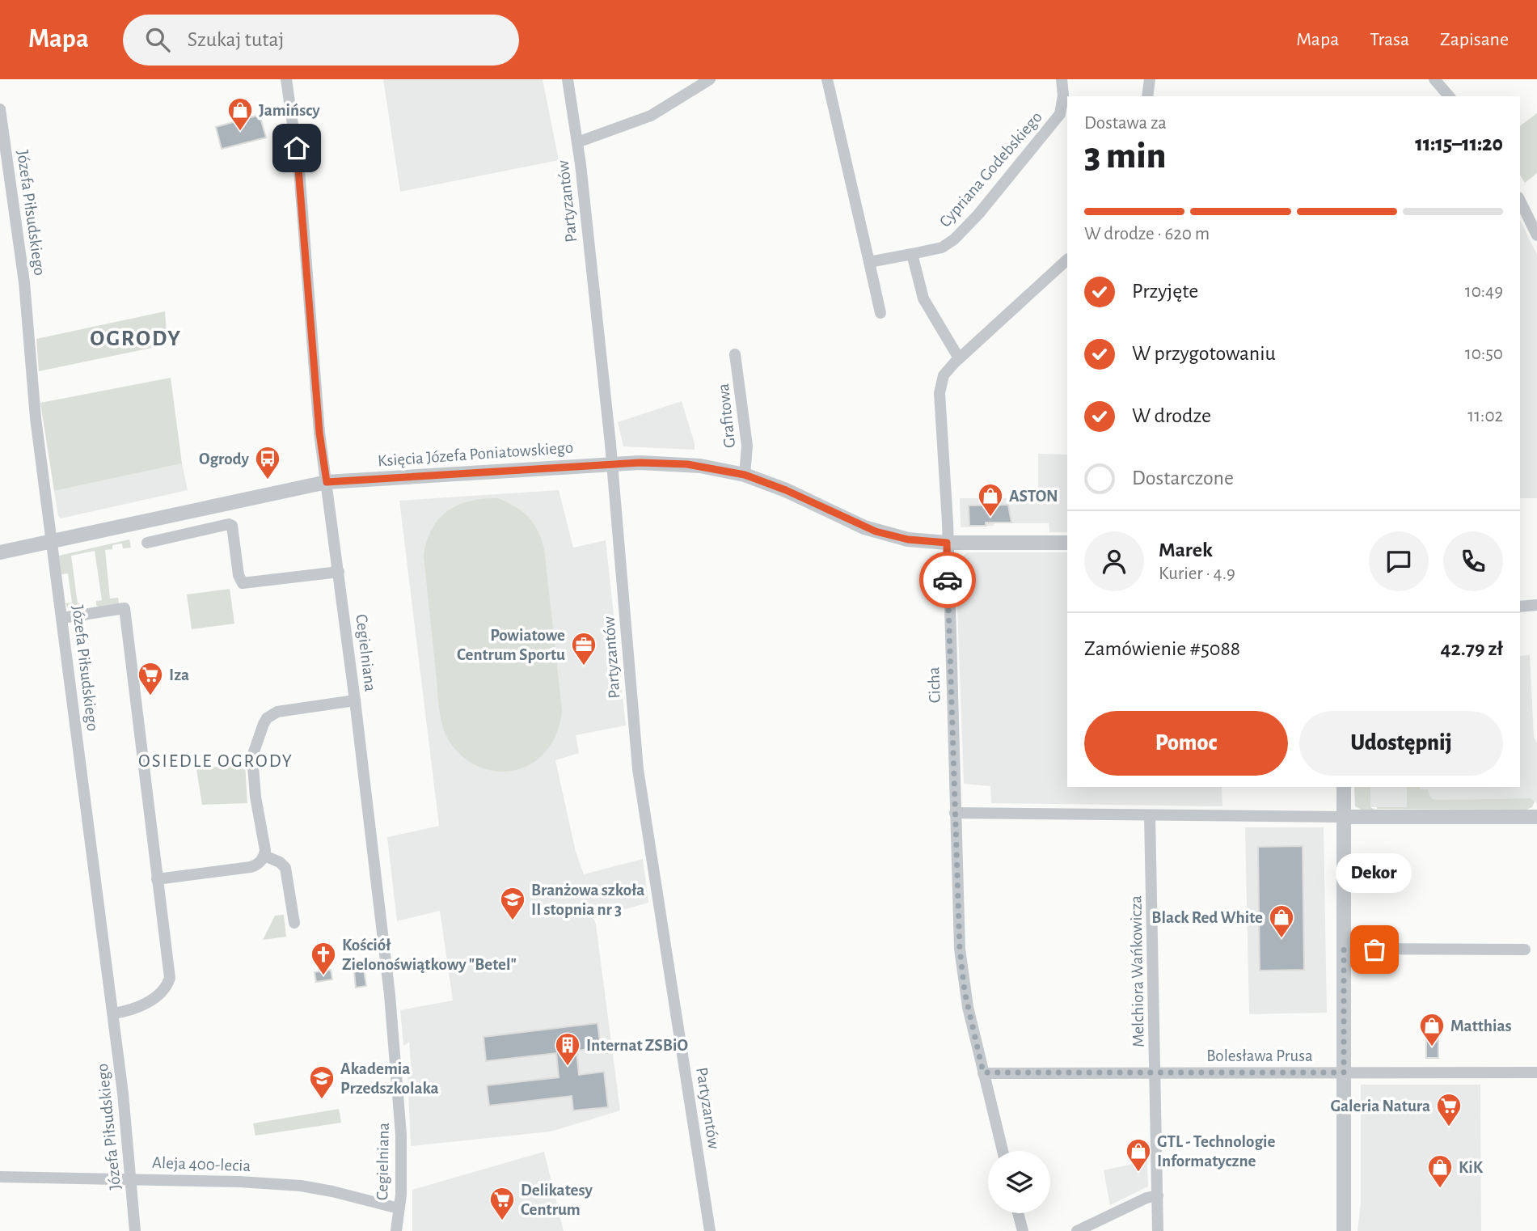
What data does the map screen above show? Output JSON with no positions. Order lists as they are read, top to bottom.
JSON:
{
  "streets": {
    "street": [
      "Cypriana Godebskiego",
      "Partyzantów",
      "Józefa Piłsudskiego",
      "Grafitowa",
      "Księcia Józefa Poniatowskiego",
      "Cegielniana",
      "Cicha",
      "Melchiora Wańkowicza",
      "Bolesława Prusa",
      "Aleja 400-lecia"
    ]
  },
  "crossings": [
    ["Partyzantów", "Księcia Józefa Poniatowskiego"],
    ["Józefa Piłsudskiego", "Księcia Józefa Poniatowskiego"],
    ["Józefa Piłsudskiego", "Aleja 400-lecia"],
    ["Grafitowa", "Księcia Józefa Poniatowskiego"],
    ["Księcia Józefa Poniatowskiego", "Cegielniana"],
    ["Księcia Józefa Poniatowskiego", "Cicha"],
    ["Cegielniana", "Aleja 400-lecia"],
    ["Cicha", "Bolesława Prusa"],
    ["Melchiora Wańkowicza", "Bolesława Prusa"]
  ],
  "districts": ["OGRODY", "OSIEDLE OGRODY"],
  "places": {
    "shop": [
      "Jamińscy",
      "ASTON",
      "Black Red White",
      "Matthias",
      "GTL - Technologie Informatyczne",
      "KiK"
    ],
    "bus stop": ["Ogrody"],
    "office": ["Powiatowe Centrum Sportu"],
    "supermarket": ["Iza", "Galeria Natura", "Delikatesy Centrum"],
    "school or university": ["Branżowa szkoła II stopnia nr 3", "Akademia Przedszkolaka"],
    "other": ["Dekor"],
    "church": ["Kościół Zielonoświątkowy \"Betel\""],
    "building": ["Internat ZSBiO"]
  },
  "page": {
    "header": "Mapa",
    "search": "Szukaj tutaj",
    "nav": ["Mapa", "Trasa", "Zapisane"],
    "heading": ["3 min", "Dostawa za", "11:15–11:20"],
    "panel": [
      "Marek",
      "Kurier · 4.9",
      "Zamówienie #5088",
      "42.79 zł"
    ],
    "bar": "W drodze · 620 m",
    "list": [
      ["Przyjęte", "10:49"],
      ["W przygotowaniu", "10:50"],
      ["W drodze", "11:02"],
      "Dostarczone"
    ],
    "buttons": ["Pomoc", "Udostępnij"],
    "bubble": "Dekor"
  }
}
